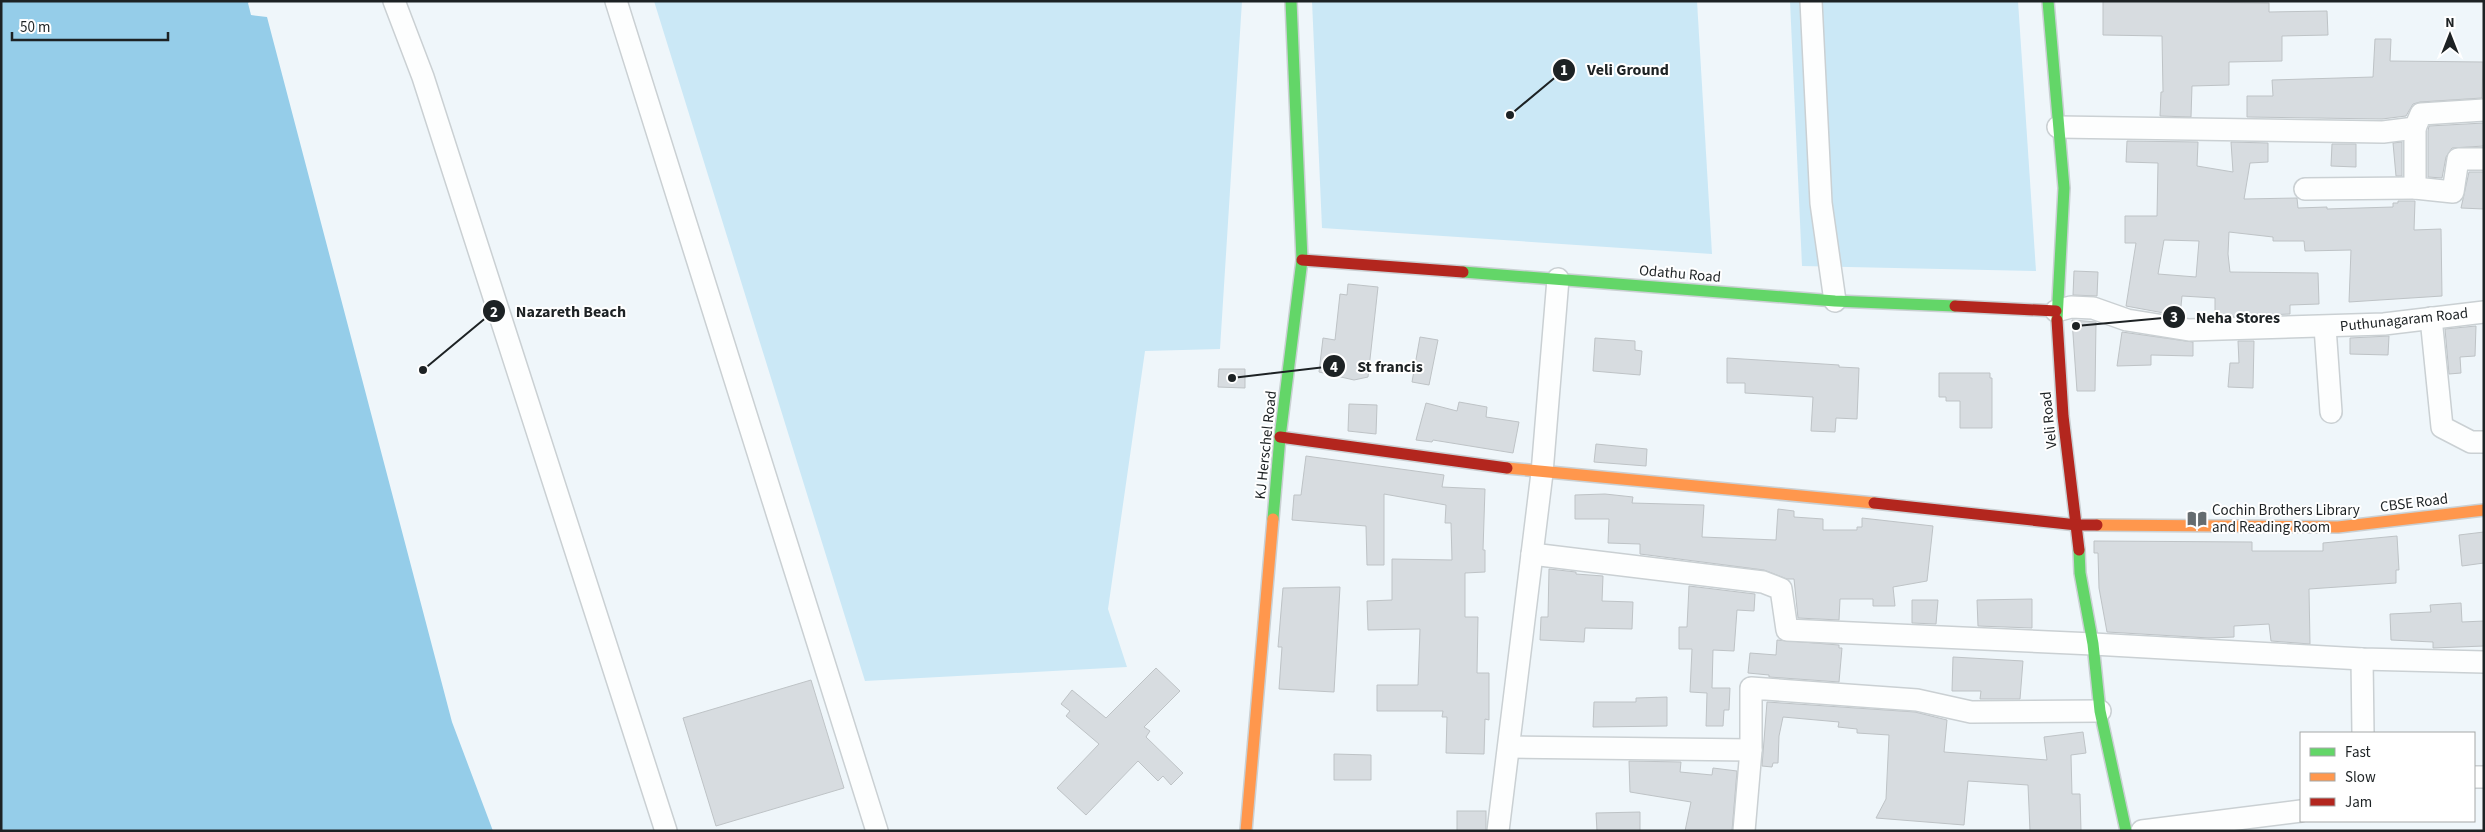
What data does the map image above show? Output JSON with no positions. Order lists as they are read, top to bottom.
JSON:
{
  "streets": {
    "main road": [
      "Odathu Road",
      "Veli Road",
      "KJ Herschel Road",
      "CBSE Road"
    ],
    "street": ["Puthunagaram Road"]
  },
  "crossings": [
    ["Odathu Road", "Puthunagaram Road"],
    ["Odathu Road", "Veli Road"],
    ["Odathu Road", "KJ Herschel Road"],
    ["Puthunagaram Road", "Veli Road"],
    ["Veli Road", "CBSE Road"],
    ["KJ Herschel Road", "CBSE Road"]
  ],
  "places": {
    "other": [
      "Veli Ground",
      "Neha Stores",
      "Nazareth Beach",
      "St francis"
    ],
    "library": ["Cochin Brothers Library and Reading Room"]
  },
  "legend": ["Fast", "Slow", "Jam"],
  "scale_bar": "50 m",
  "north": "top"
}
